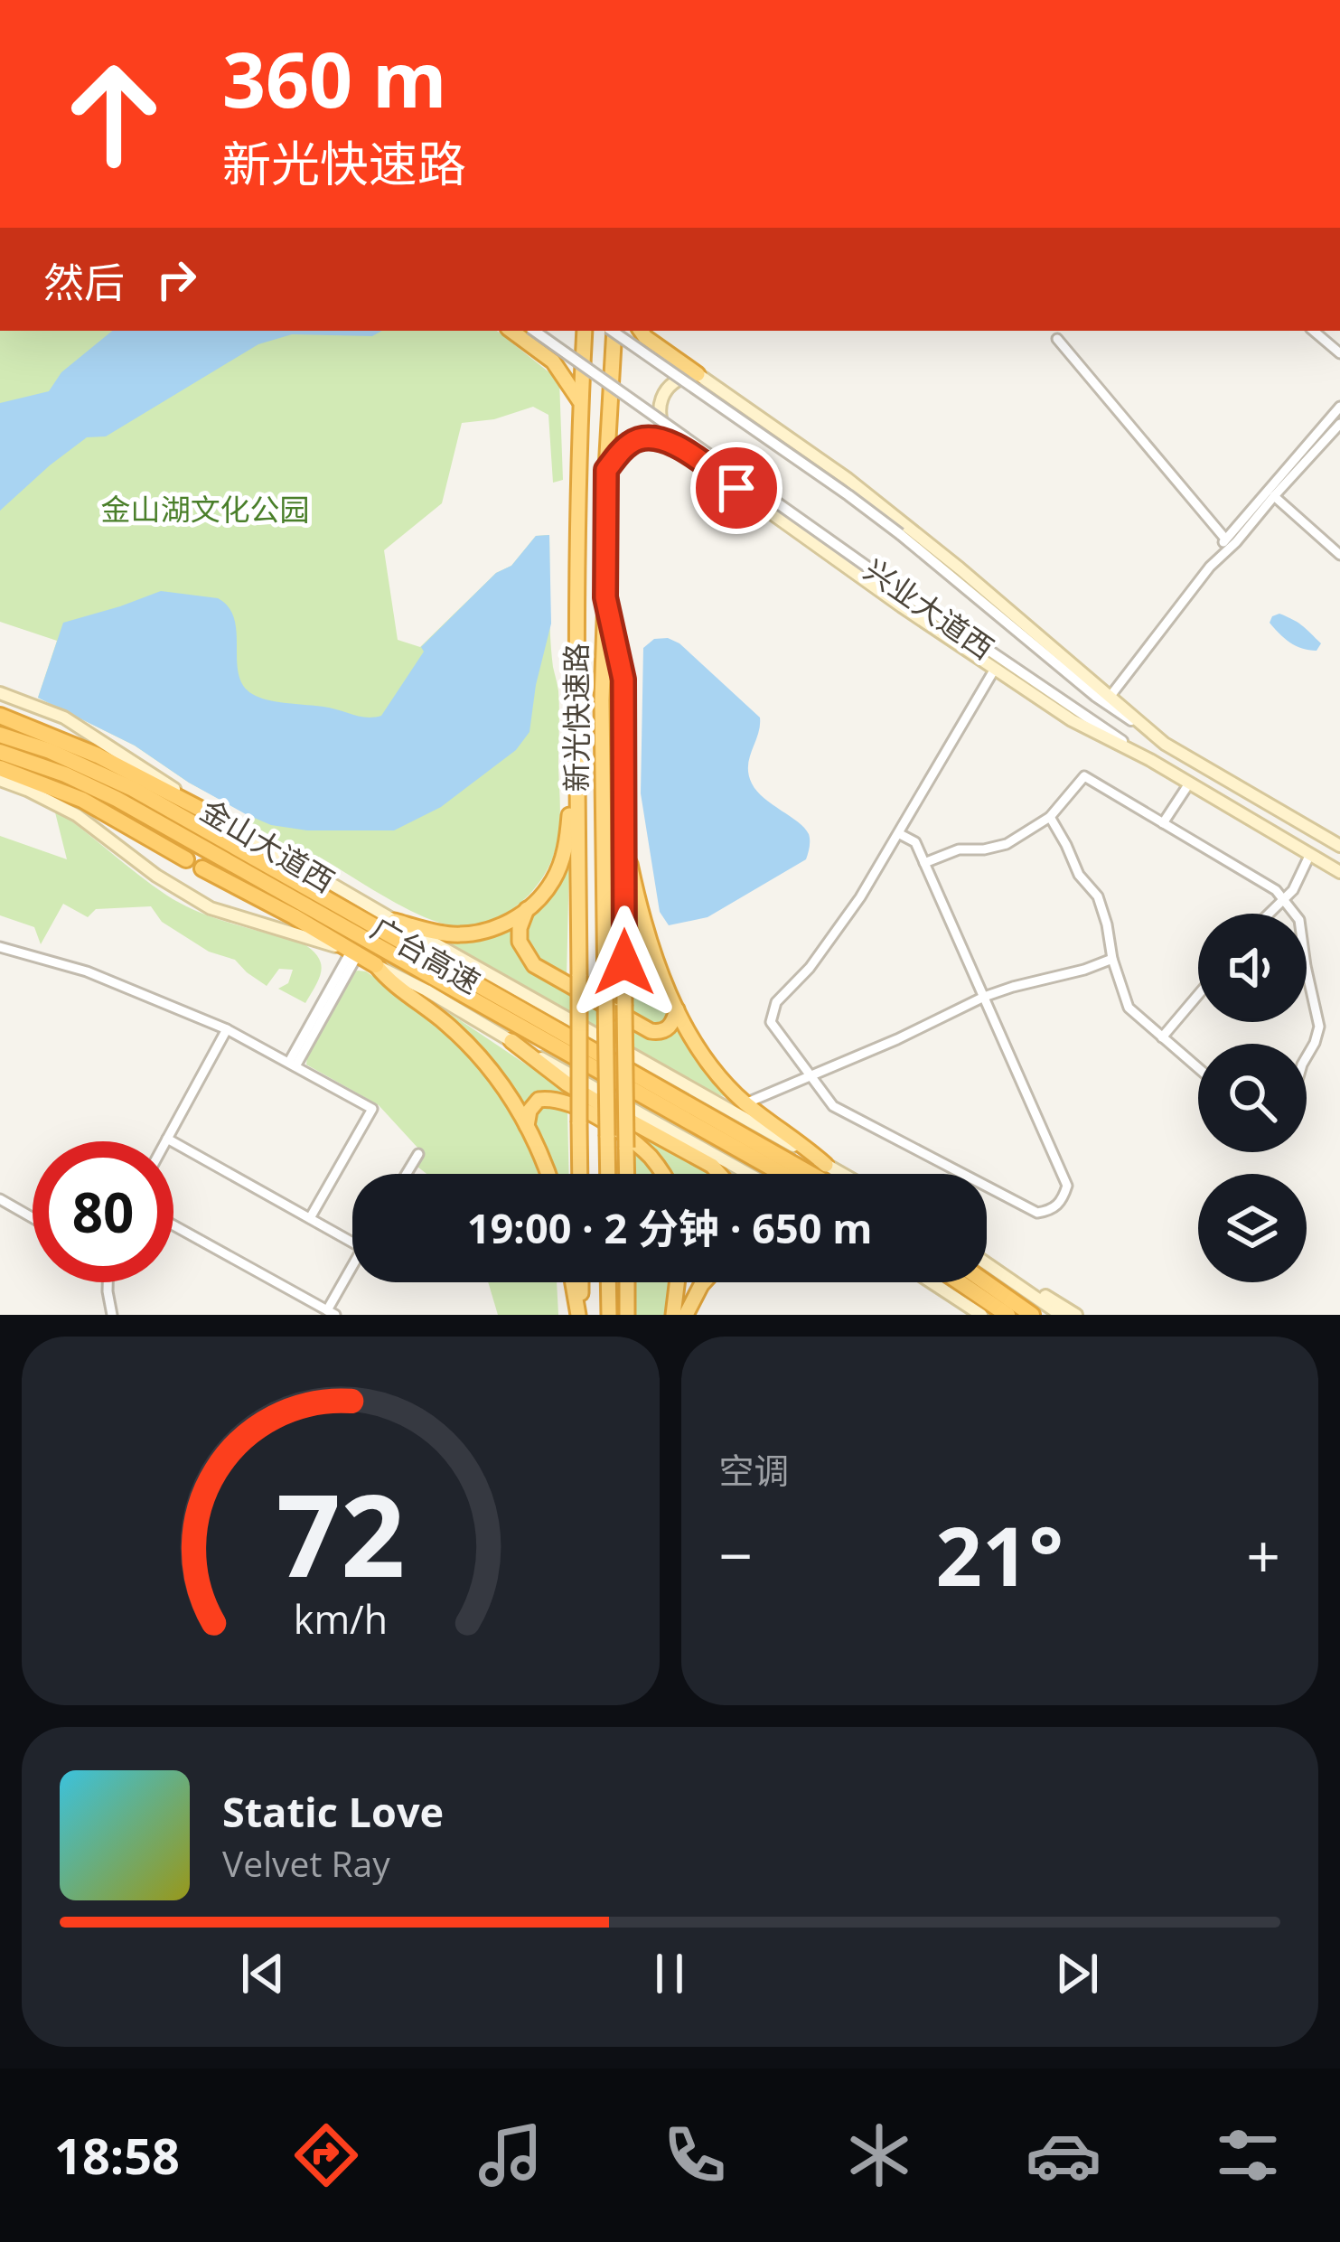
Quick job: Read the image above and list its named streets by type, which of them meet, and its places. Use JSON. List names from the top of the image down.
{
  "streets": {
    "highway": ["新光快速路", "广台高速"],
    "main road": ["兴业大道西", "金山大道西"]
  },
  "parks": ["金山湖文化公园"],
  "page": {
    "turn": ["360 m", "新光快速路"],
    "then": "然后",
    "limit": "80",
    "trip": "19:00 · 2 分钟 · 650 m",
    "tile": "空调",
    "heat": ["−", "21°", "+"],
    "song": ["Static Love", "Velvet Ray"],
    "tabs": "18:58",
    "gauge": ["72", "km/h"]
  }
}
